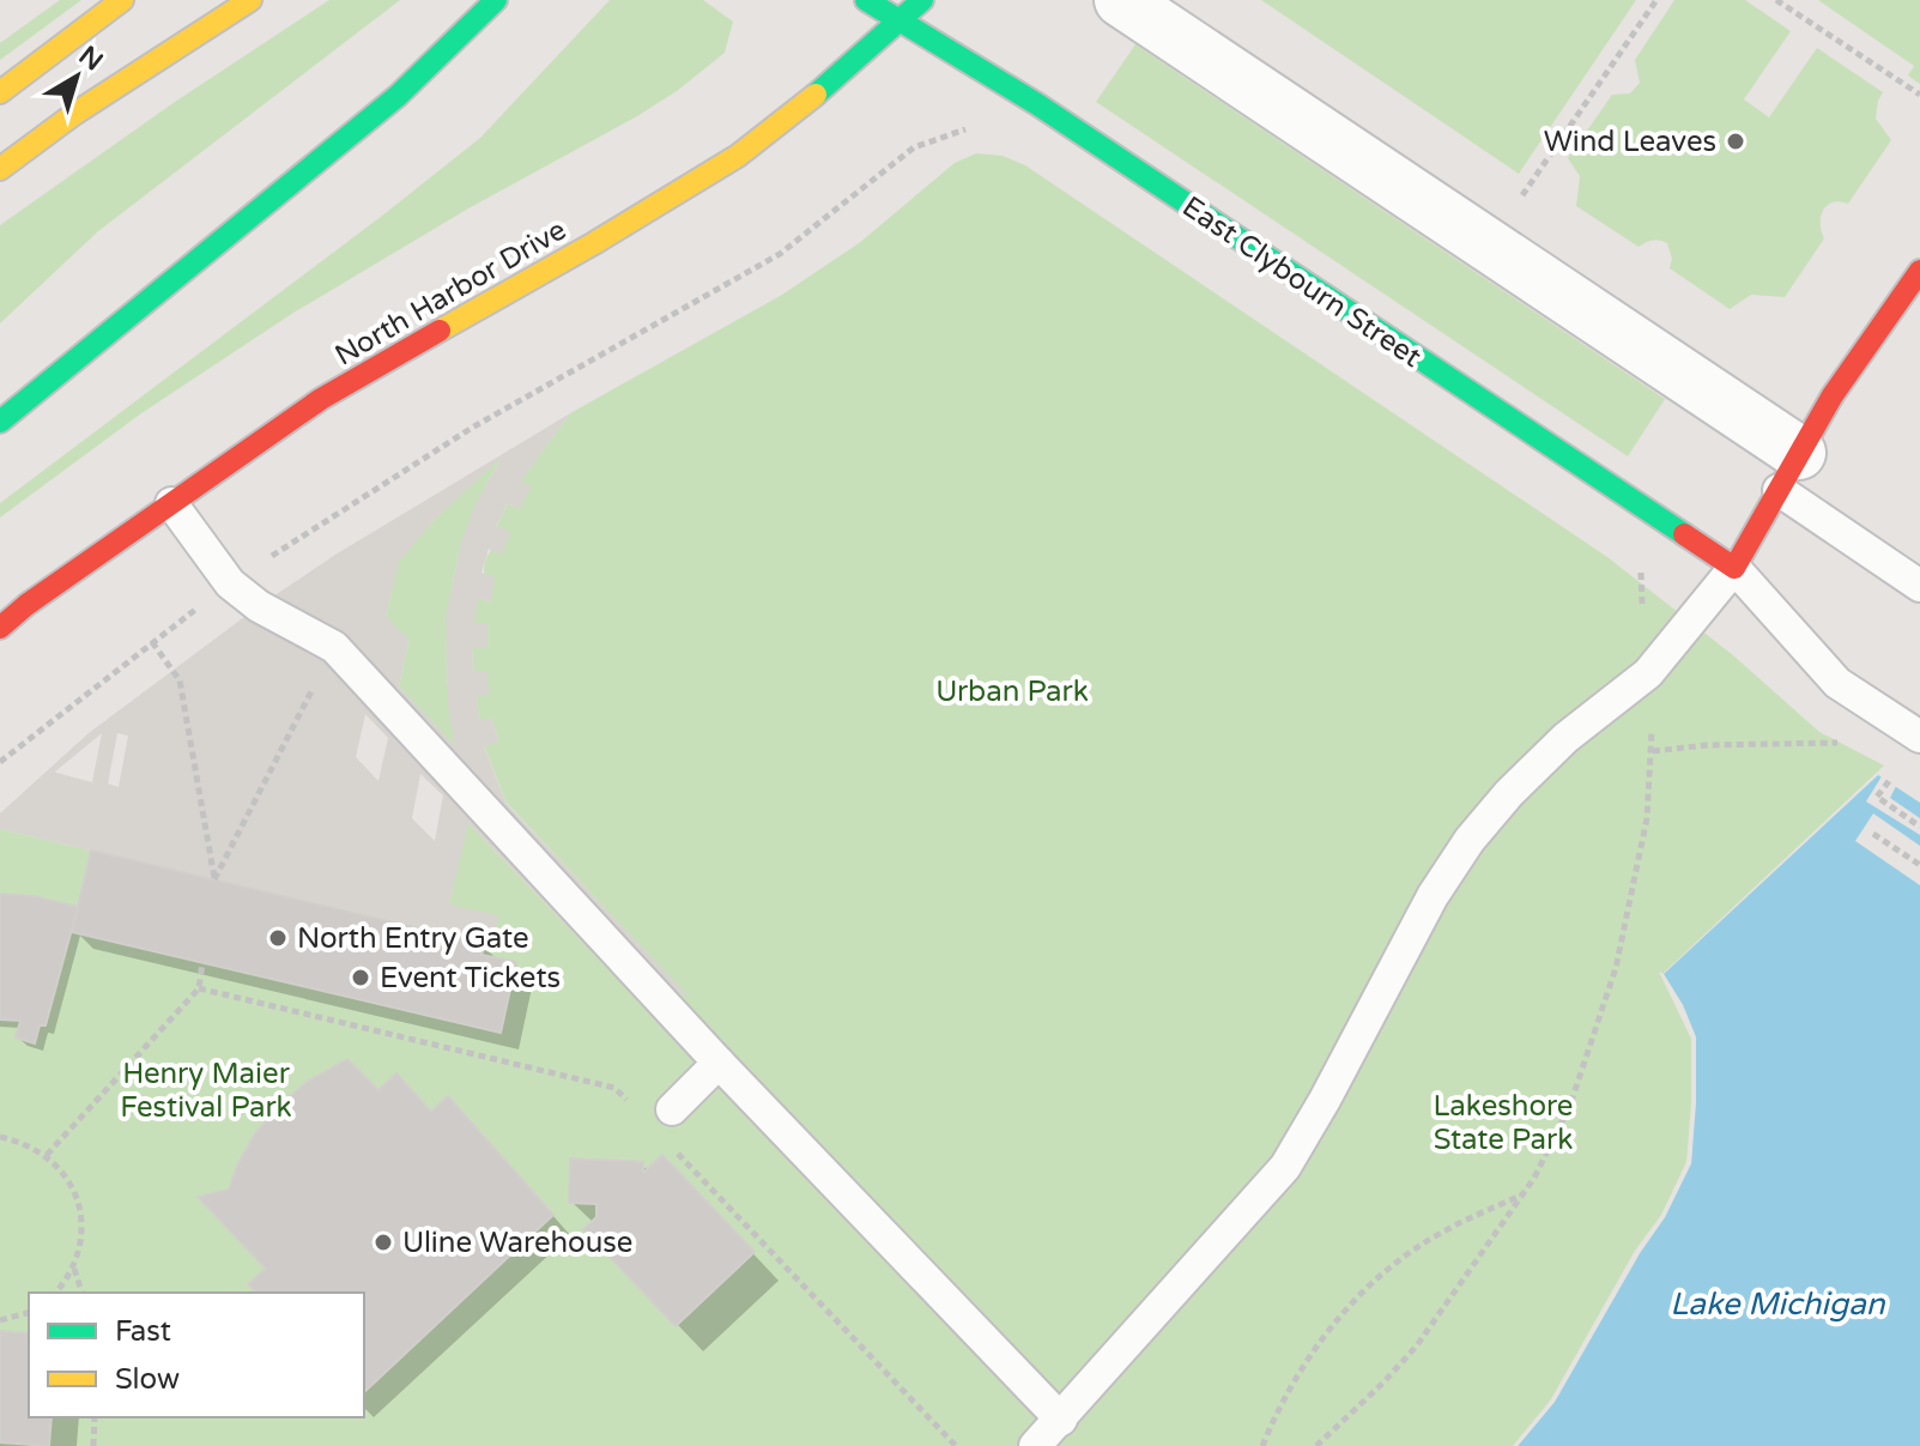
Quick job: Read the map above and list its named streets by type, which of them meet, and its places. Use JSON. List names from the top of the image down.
{
  "streets": {
    "main road": ["East Clybourn Street", "North Harbor Drive"]
  },
  "crossings": [
    ["East Clybourn Street", "North Harbor Drive"]
  ],
  "water": ["Lake Michigan"],
  "parks": ["Urban Park", "Henry Maier Festival Park", "Lakeshore State Park"],
  "places": [
    "Wind Leaves",
    "North Entry Gate",
    "Event Tickets",
    "Uline Warehouse"
  ],
  "legend": ["Fast", "Slow"],
  "north": "top right"
}
